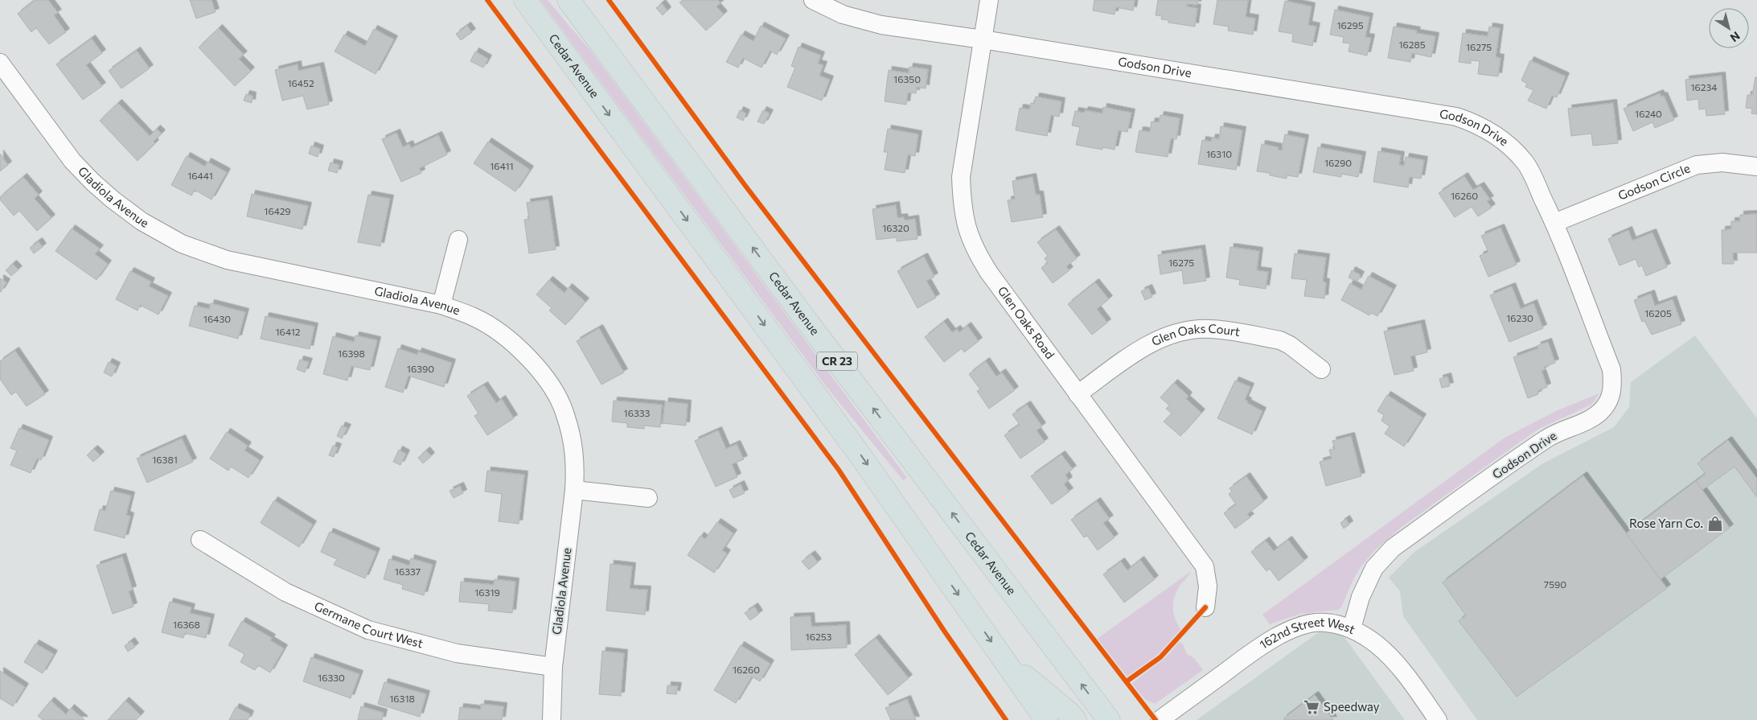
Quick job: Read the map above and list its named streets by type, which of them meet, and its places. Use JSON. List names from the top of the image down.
{
  "streets": {
    "main road": ["Cedar Avenue", "CR 23"],
    "street": [
      "Godson Drive",
      "Godson Circle",
      "Gladiola Avenue",
      "Glen Oaks Road",
      "Glen Oaks Court",
      "Germane Court West",
      "162nd Street West"
    ]
  },
  "crossings": [
    ["Godson Drive", "Godson Circle"],
    ["Godson Drive", "Glen Oaks Road"],
    ["Godson Drive", "162nd Street West"],
    ["Gladiola Avenue", "Germane Court West"],
    ["Glen Oaks Road", "Glen Oaks Court"]
  ],
  "places": {
    "shop": ["Rose Yarn Co."],
    "supermarket": ["Speedway"]
  },
  "house_numbers": [
    "16295",
    "16285",
    "16275",
    "16350",
    "16452",
    "16234",
    "16240",
    "16310",
    "16290",
    "16411",
    "16441",
    "16260",
    "16429",
    "16320",
    "16275",
    "16205",
    "16230",
    "16430",
    "16412",
    "16398",
    "16390",
    "16333",
    "16381",
    "16337",
    "7590",
    "16319",
    "16368",
    "16253",
    "16260",
    "16330",
    "16318"
  ],
  "north": "bottom right"
}
